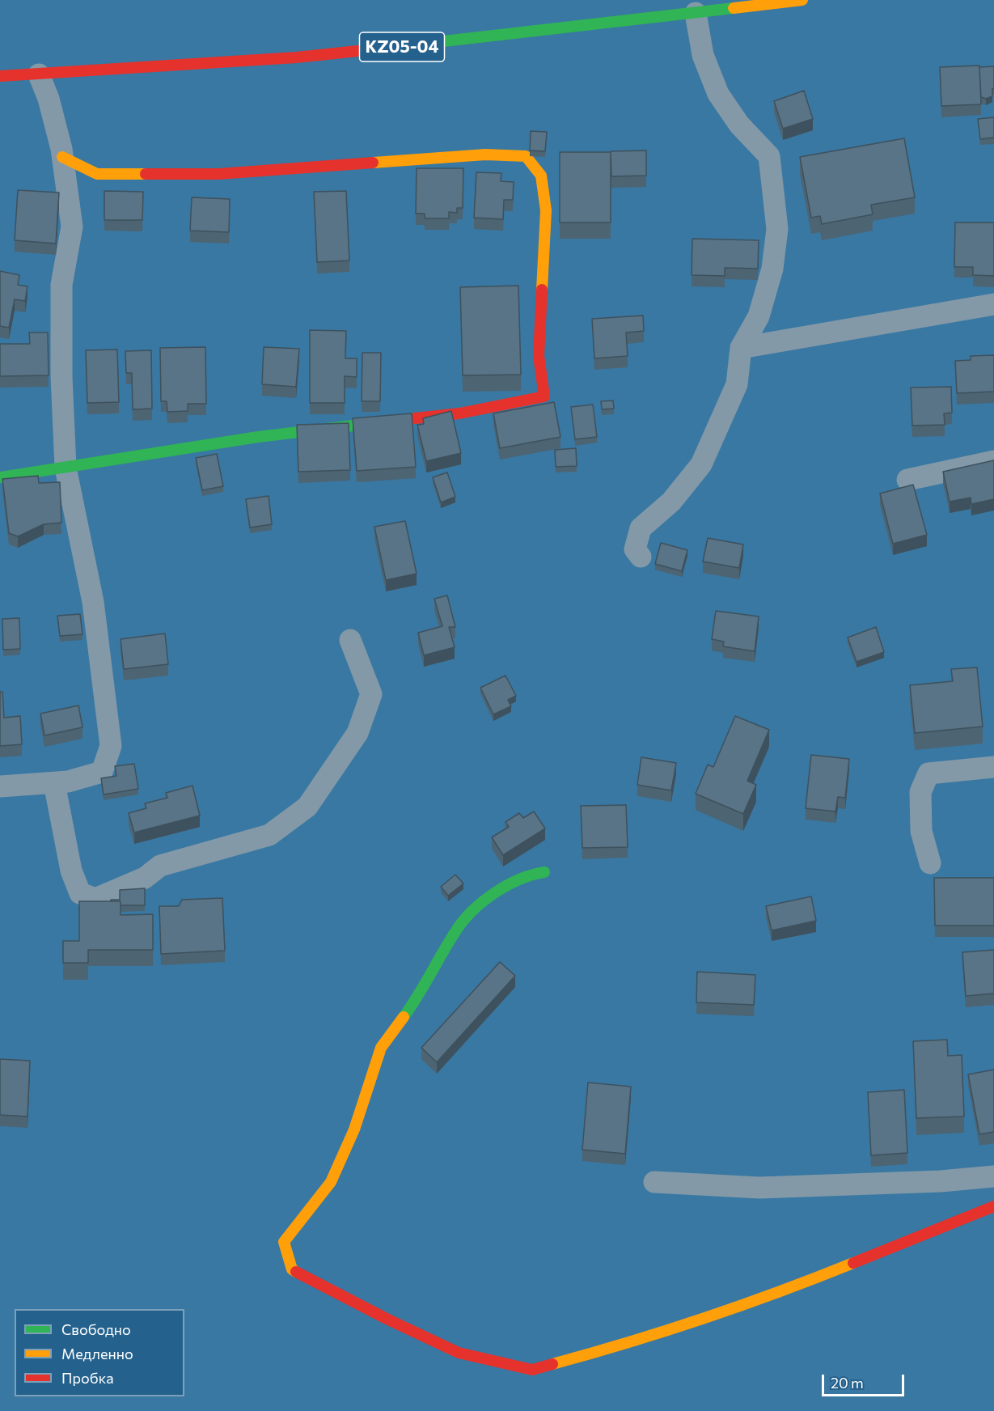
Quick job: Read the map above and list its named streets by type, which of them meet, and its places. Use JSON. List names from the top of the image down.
{
  "streets": {
    "street": ["KZ05-04"]
  },
  "legend": ["Свободно", "Медленно", "Пробка"],
  "scale_bar": "20 m"
}
